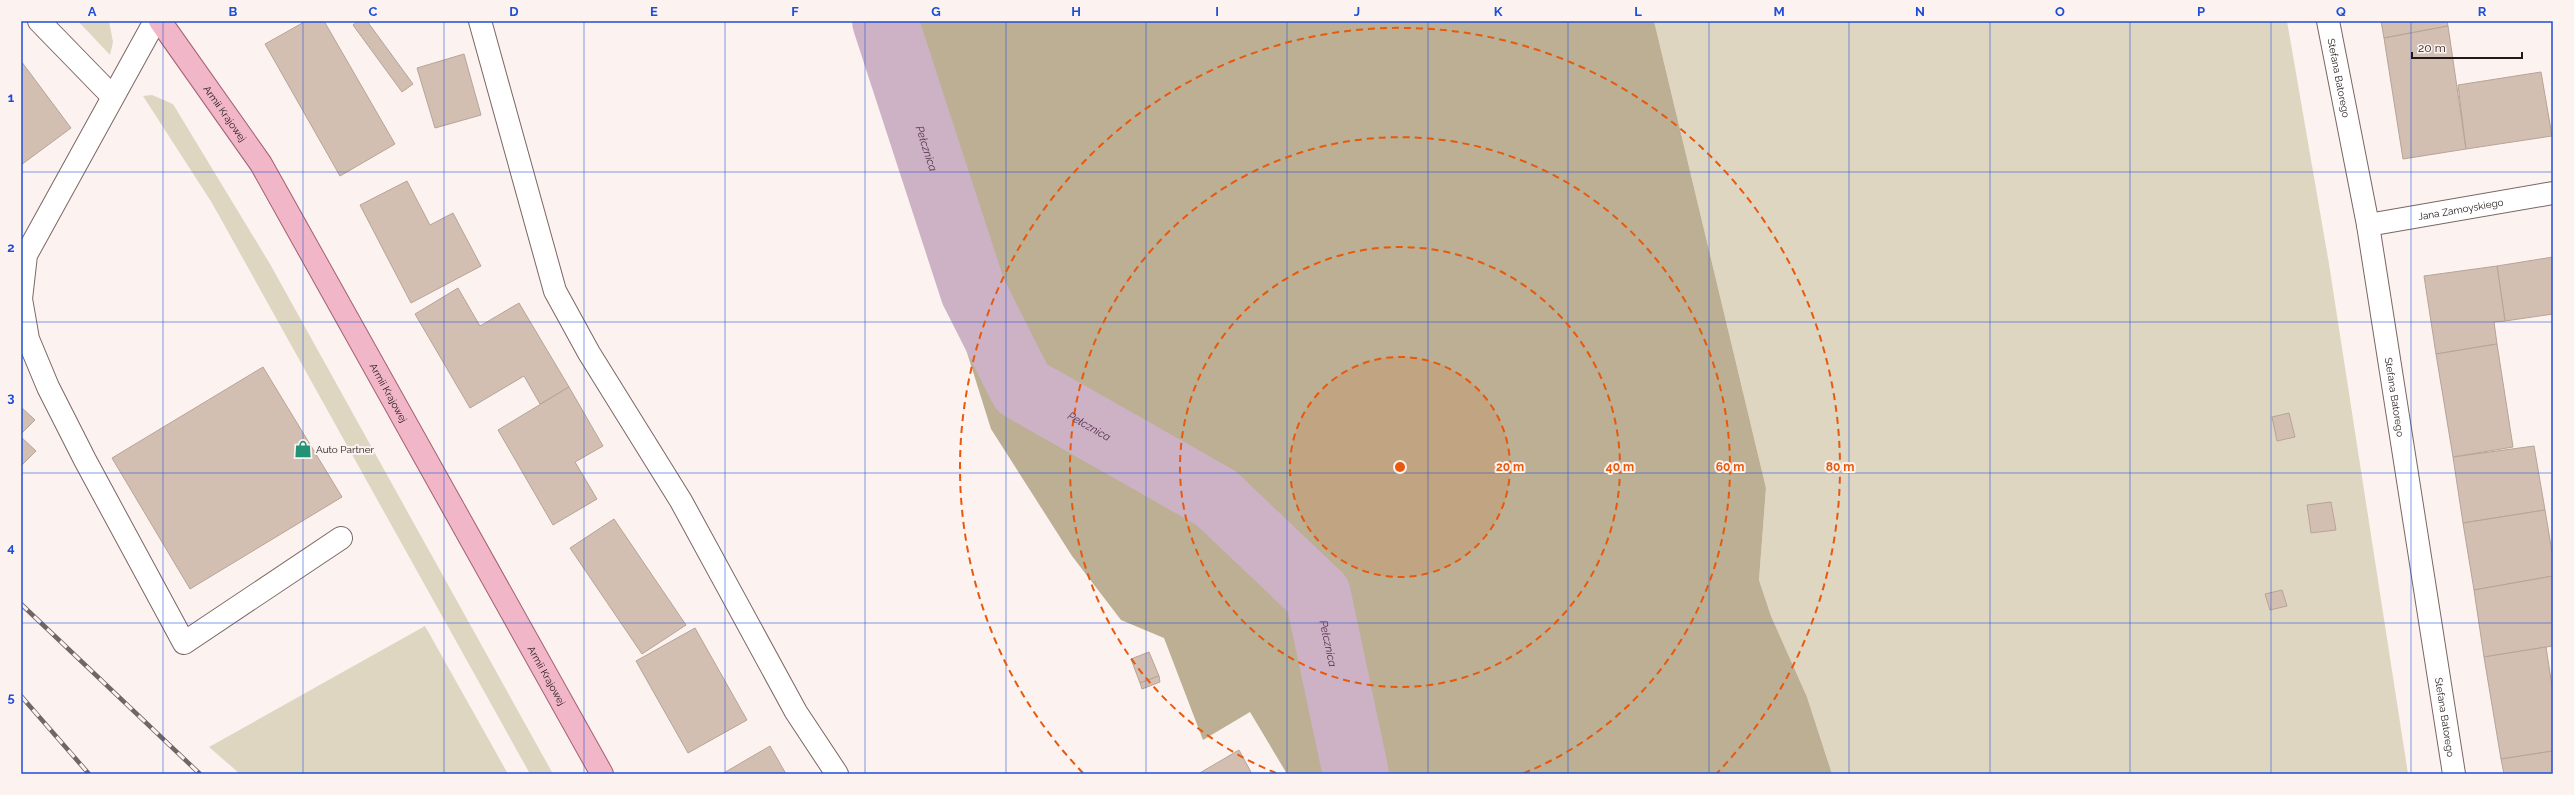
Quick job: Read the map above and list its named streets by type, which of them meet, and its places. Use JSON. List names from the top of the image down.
{
  "streets": {
    "main road": ["Armii Krajowej"],
    "street": ["Stefana Batorego", "Jana Zamoyskiego"]
  },
  "crossings": [
    ["Stefana Batorego", "Jana Zamoyskiego"]
  ],
  "water": ["Pełcznica"],
  "places": {
    "shop": ["Auto Partner"]
  },
  "scale_bar": "20 m",
  "grid": {
    "columns": [
      "A",
      "B",
      "C",
      "D",
      "E",
      "F",
      "G",
      "H",
      "I",
      "J",
      "K",
      "L",
      "M",
      "N",
      "O",
      "P",
      "Q",
      "R"
    ],
    "rows": [
      "1",
      "2",
      "3",
      "4",
      "5"
    ]
  },
  "rings": [
    "20 m",
    "40 m",
    "60 m",
    "80 m"
  ]
}
